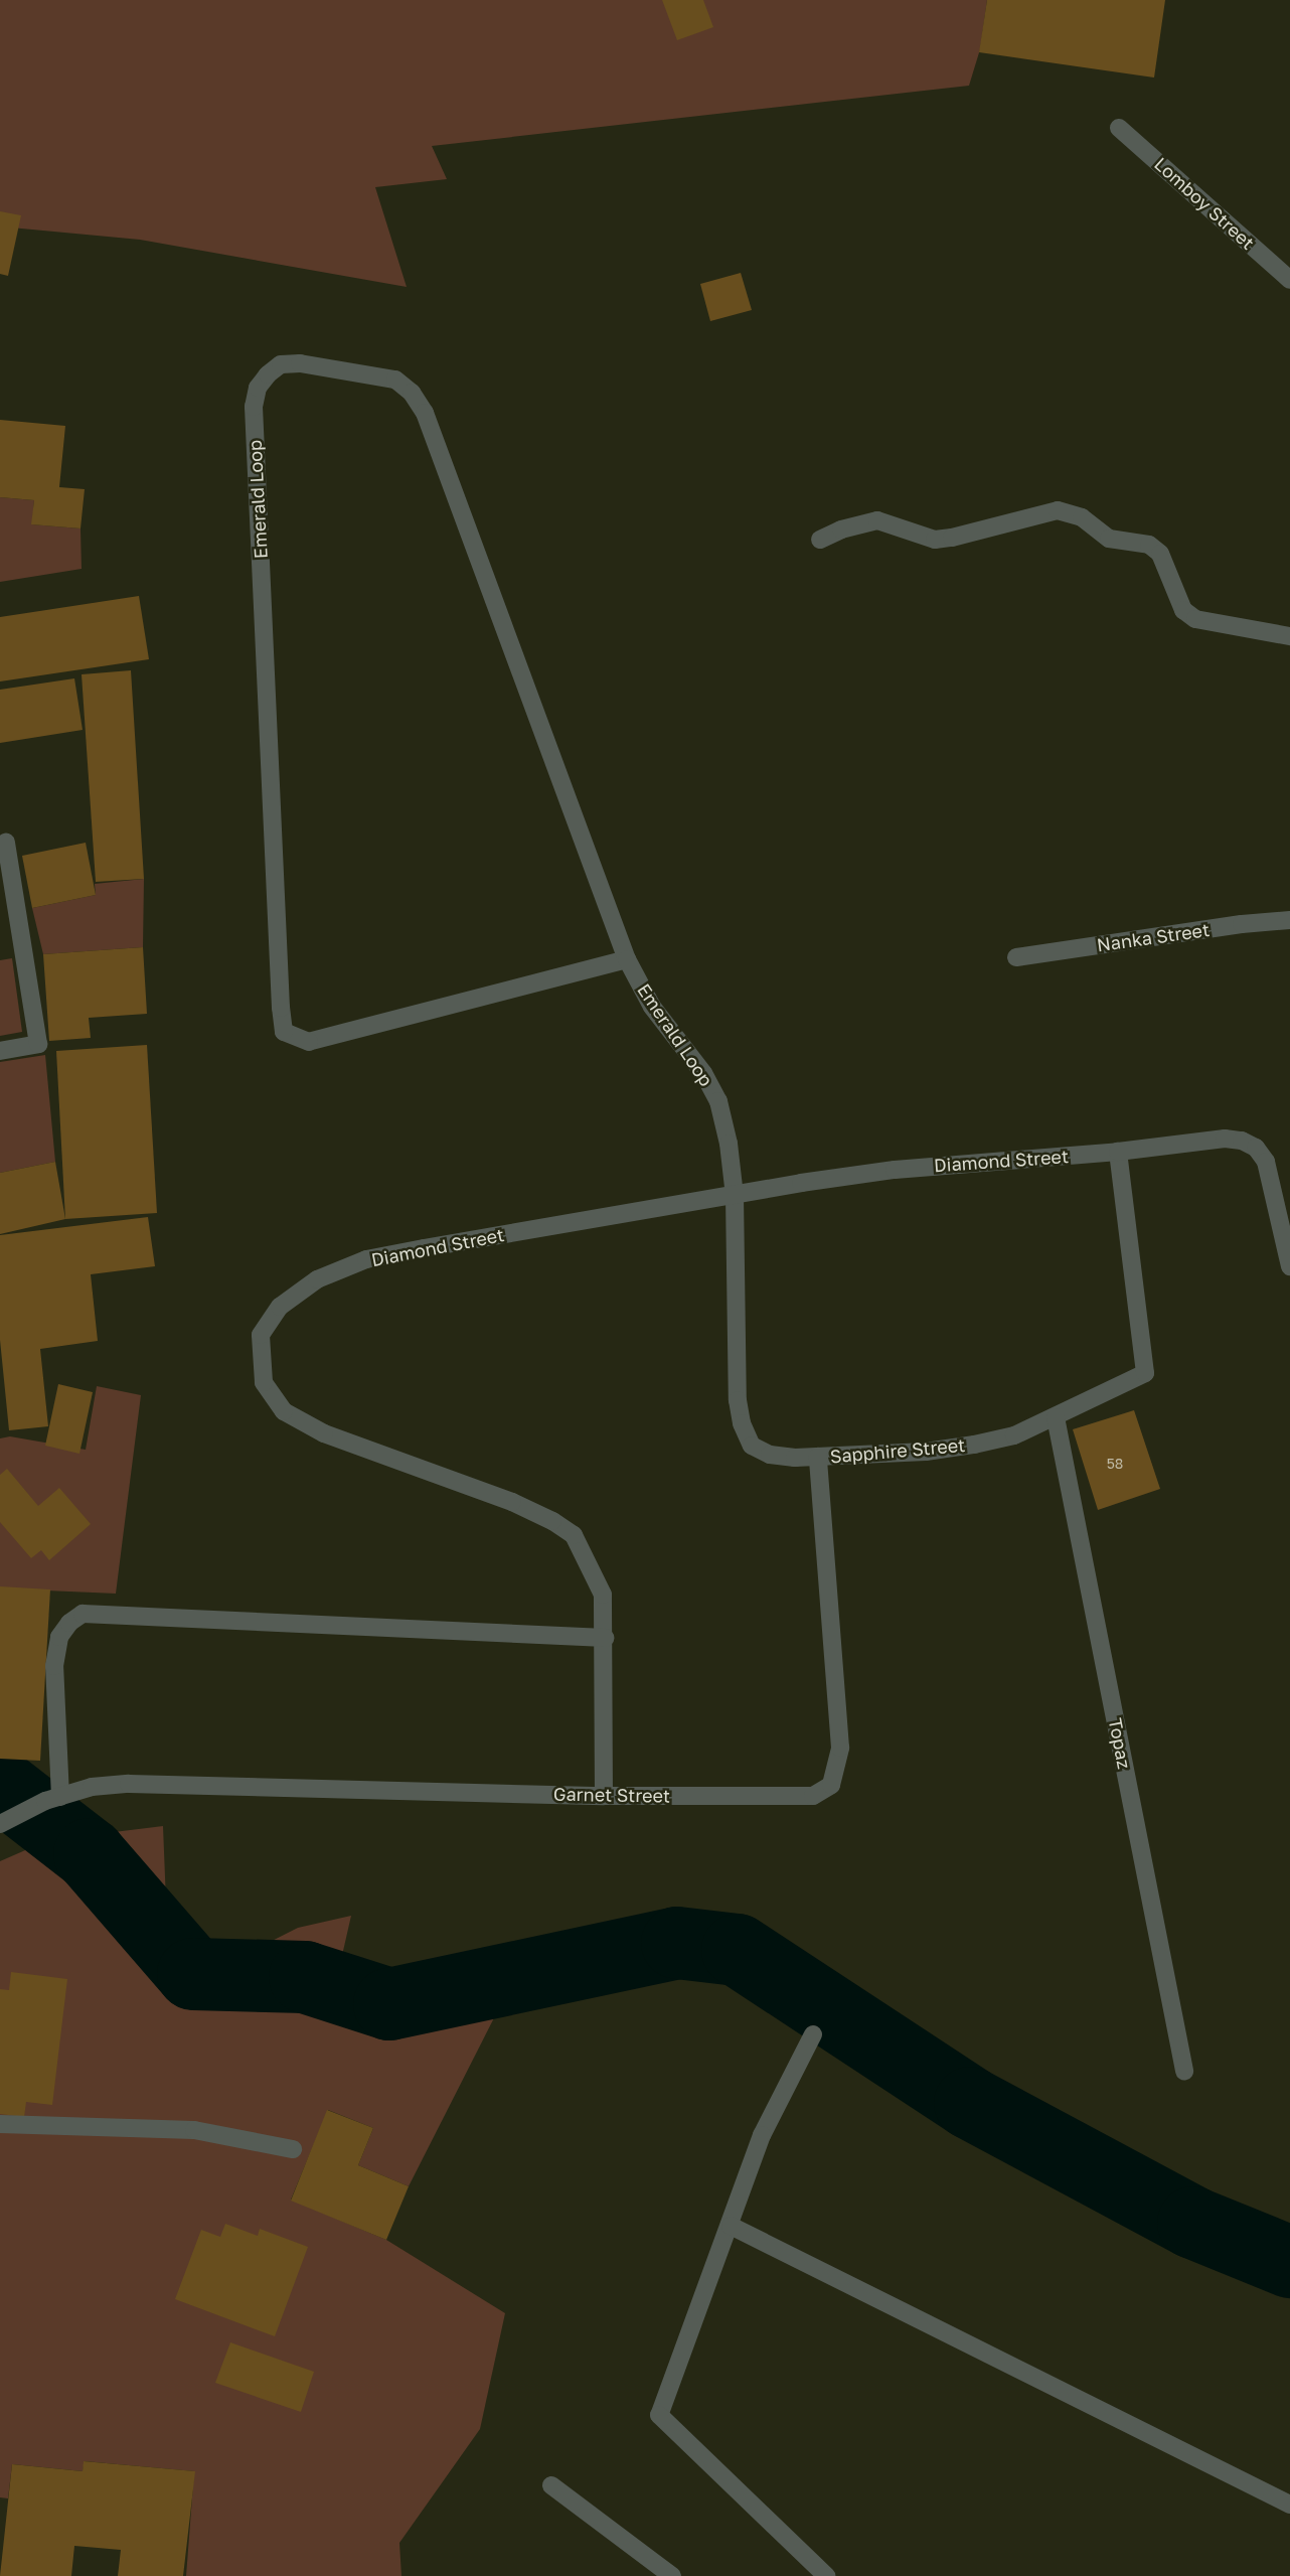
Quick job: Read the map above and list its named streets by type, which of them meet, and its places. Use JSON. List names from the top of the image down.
{
  "streets": {
    "street": [
      "Lomboy Street",
      "Emerald Loop",
      "Nanka Street",
      "Diamond Street",
      "Sapphire Street",
      "Topaz",
      "Garnet Street"
    ]
  },
  "crossings": [
    ["Emerald Loop", "Diamond Street"],
    ["Emerald Loop", "Sapphire Street"],
    ["Diamond Street", "Sapphire Street"],
    ["Diamond Street", "Garnet Street"],
    ["Sapphire Street", "Topaz"],
    ["Sapphire Street", "Garnet Street"]
  ],
  "house_numbers": ["58"]
}
